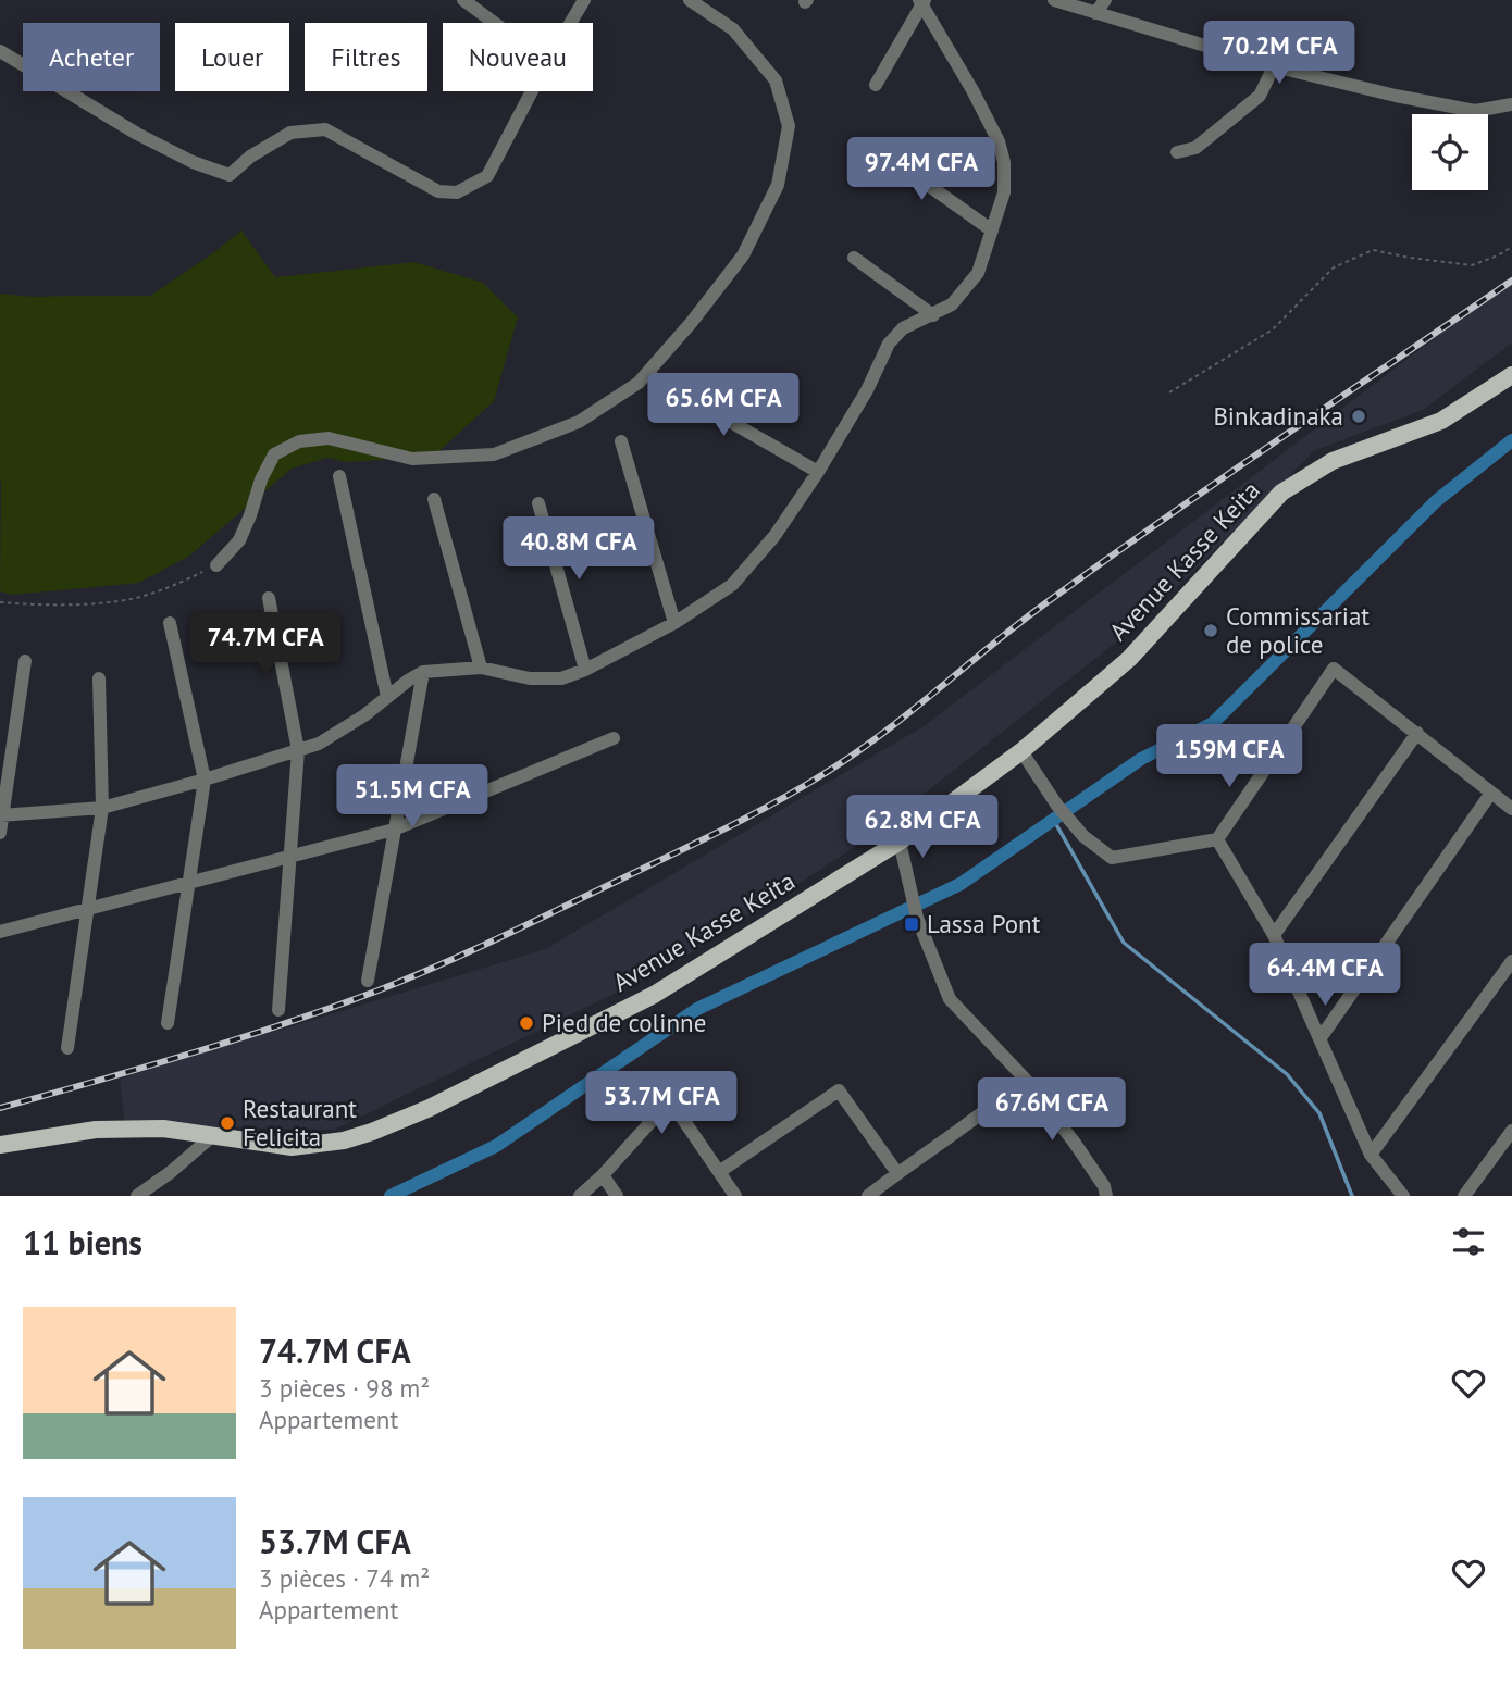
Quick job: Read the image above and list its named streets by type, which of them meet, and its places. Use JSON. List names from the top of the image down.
{
  "streets": {
    "main road": ["Avenue Kasse Keita"]
  },
  "places": {
    "other": [
      "Binkadinaka",
      "Commissariat de police",
      "Pied de colinne",
      "Restaurant Felicita"
    ],
    "transit": ["Lassa Pont"]
  },
  "page": {
    "price": [
      "70.2M CFA",
      "97.4M CFA",
      "65.6M CFA",
      "40.8M CFA",
      "74.7M CFA",
      "159M CFA",
      "51.5M CFA",
      "62.8M CFA",
      "64.4M CFA",
      "53.7M CFA",
      "67.6M CFA"
    ],
    "chip": [
      "Acheter",
      "Louer",
      "Filtres",
      "Nouveau"
    ],
    "heading": "11 biens",
    "list": [
      {
        "name": "74.7M CFA",
        "note": "3 pièces · 98 m² · Appartement"
      },
      {
        "name": "53.7M CFA",
        "note": "3 pièces · 74 m² · Appartement"
      }
    ]
  }
}
